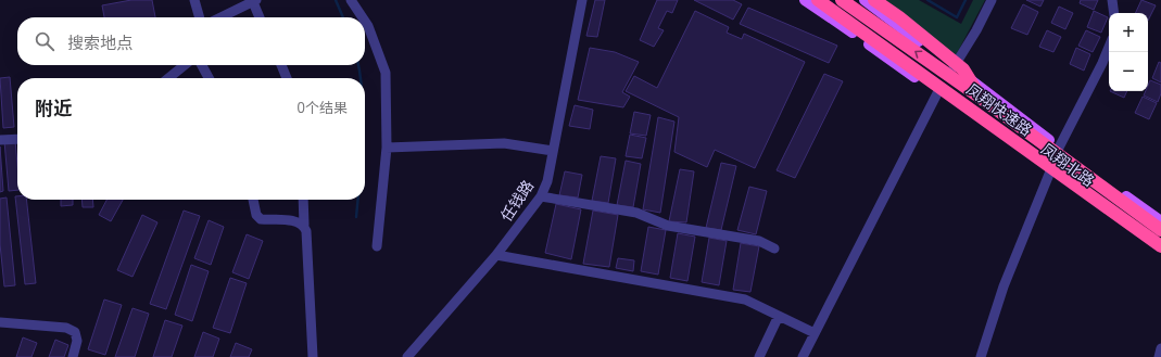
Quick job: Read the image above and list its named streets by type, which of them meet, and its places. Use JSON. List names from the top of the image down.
{
  "streets": {
    "highway": ["凤翔快速路"],
    "main road": ["凤翔北路"],
    "street": ["任钱路"]
  },
  "page": {
    "map_buttons": ["+", "−"],
    "search": "搜索地点",
    "heading": ["附近", "0个结果"]
  }
}
